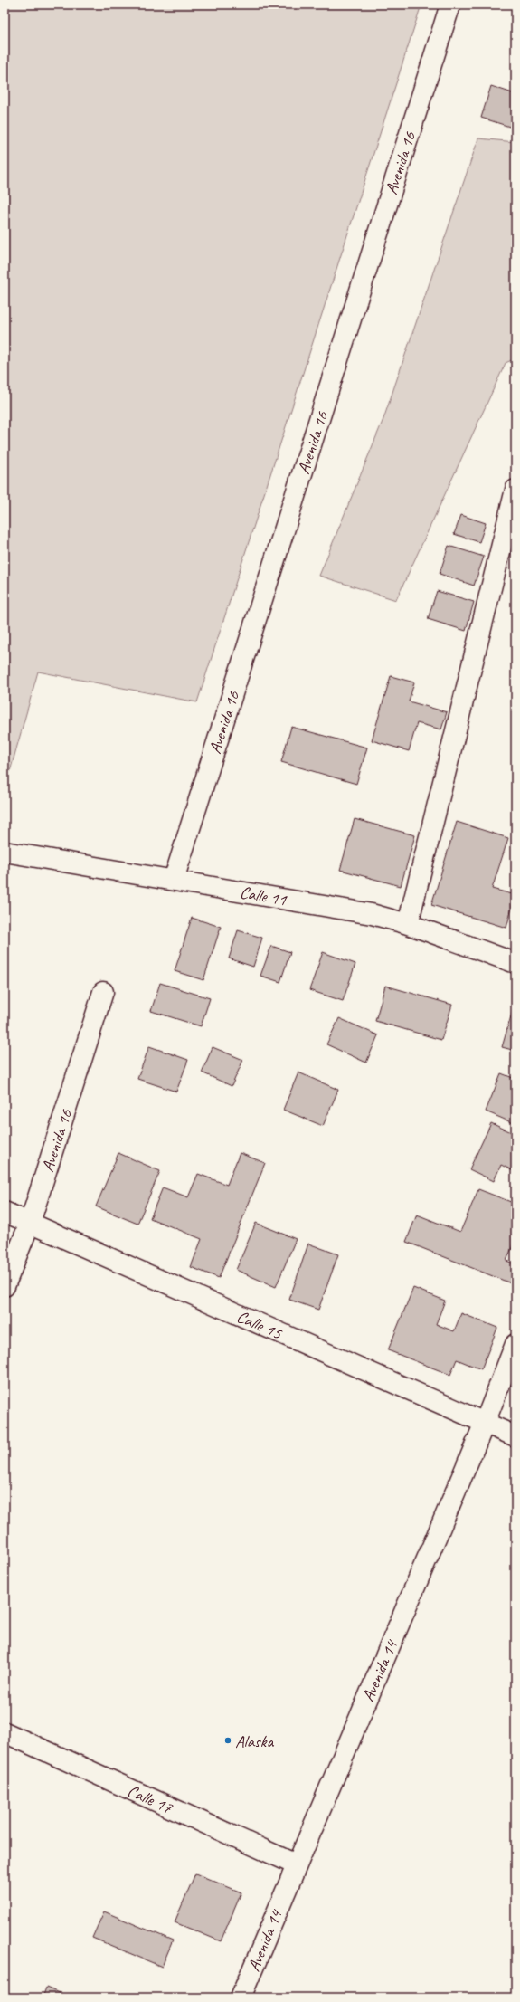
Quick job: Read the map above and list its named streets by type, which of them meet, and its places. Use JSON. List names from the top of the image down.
{
  "streets": {
    "street": [
      "Avenida 16",
      "Calle 11",
      "Calle 15",
      "Avenida 14",
      "Calle 17"
    ]
  },
  "crossings": [
    ["Avenida 16", "Calle 11"],
    ["Avenida 16", "Calle 15"],
    ["Calle 15", "Avenida 14"],
    ["Avenida 14", "Calle 17"]
  ],
  "places": ["Alaska"]
}
